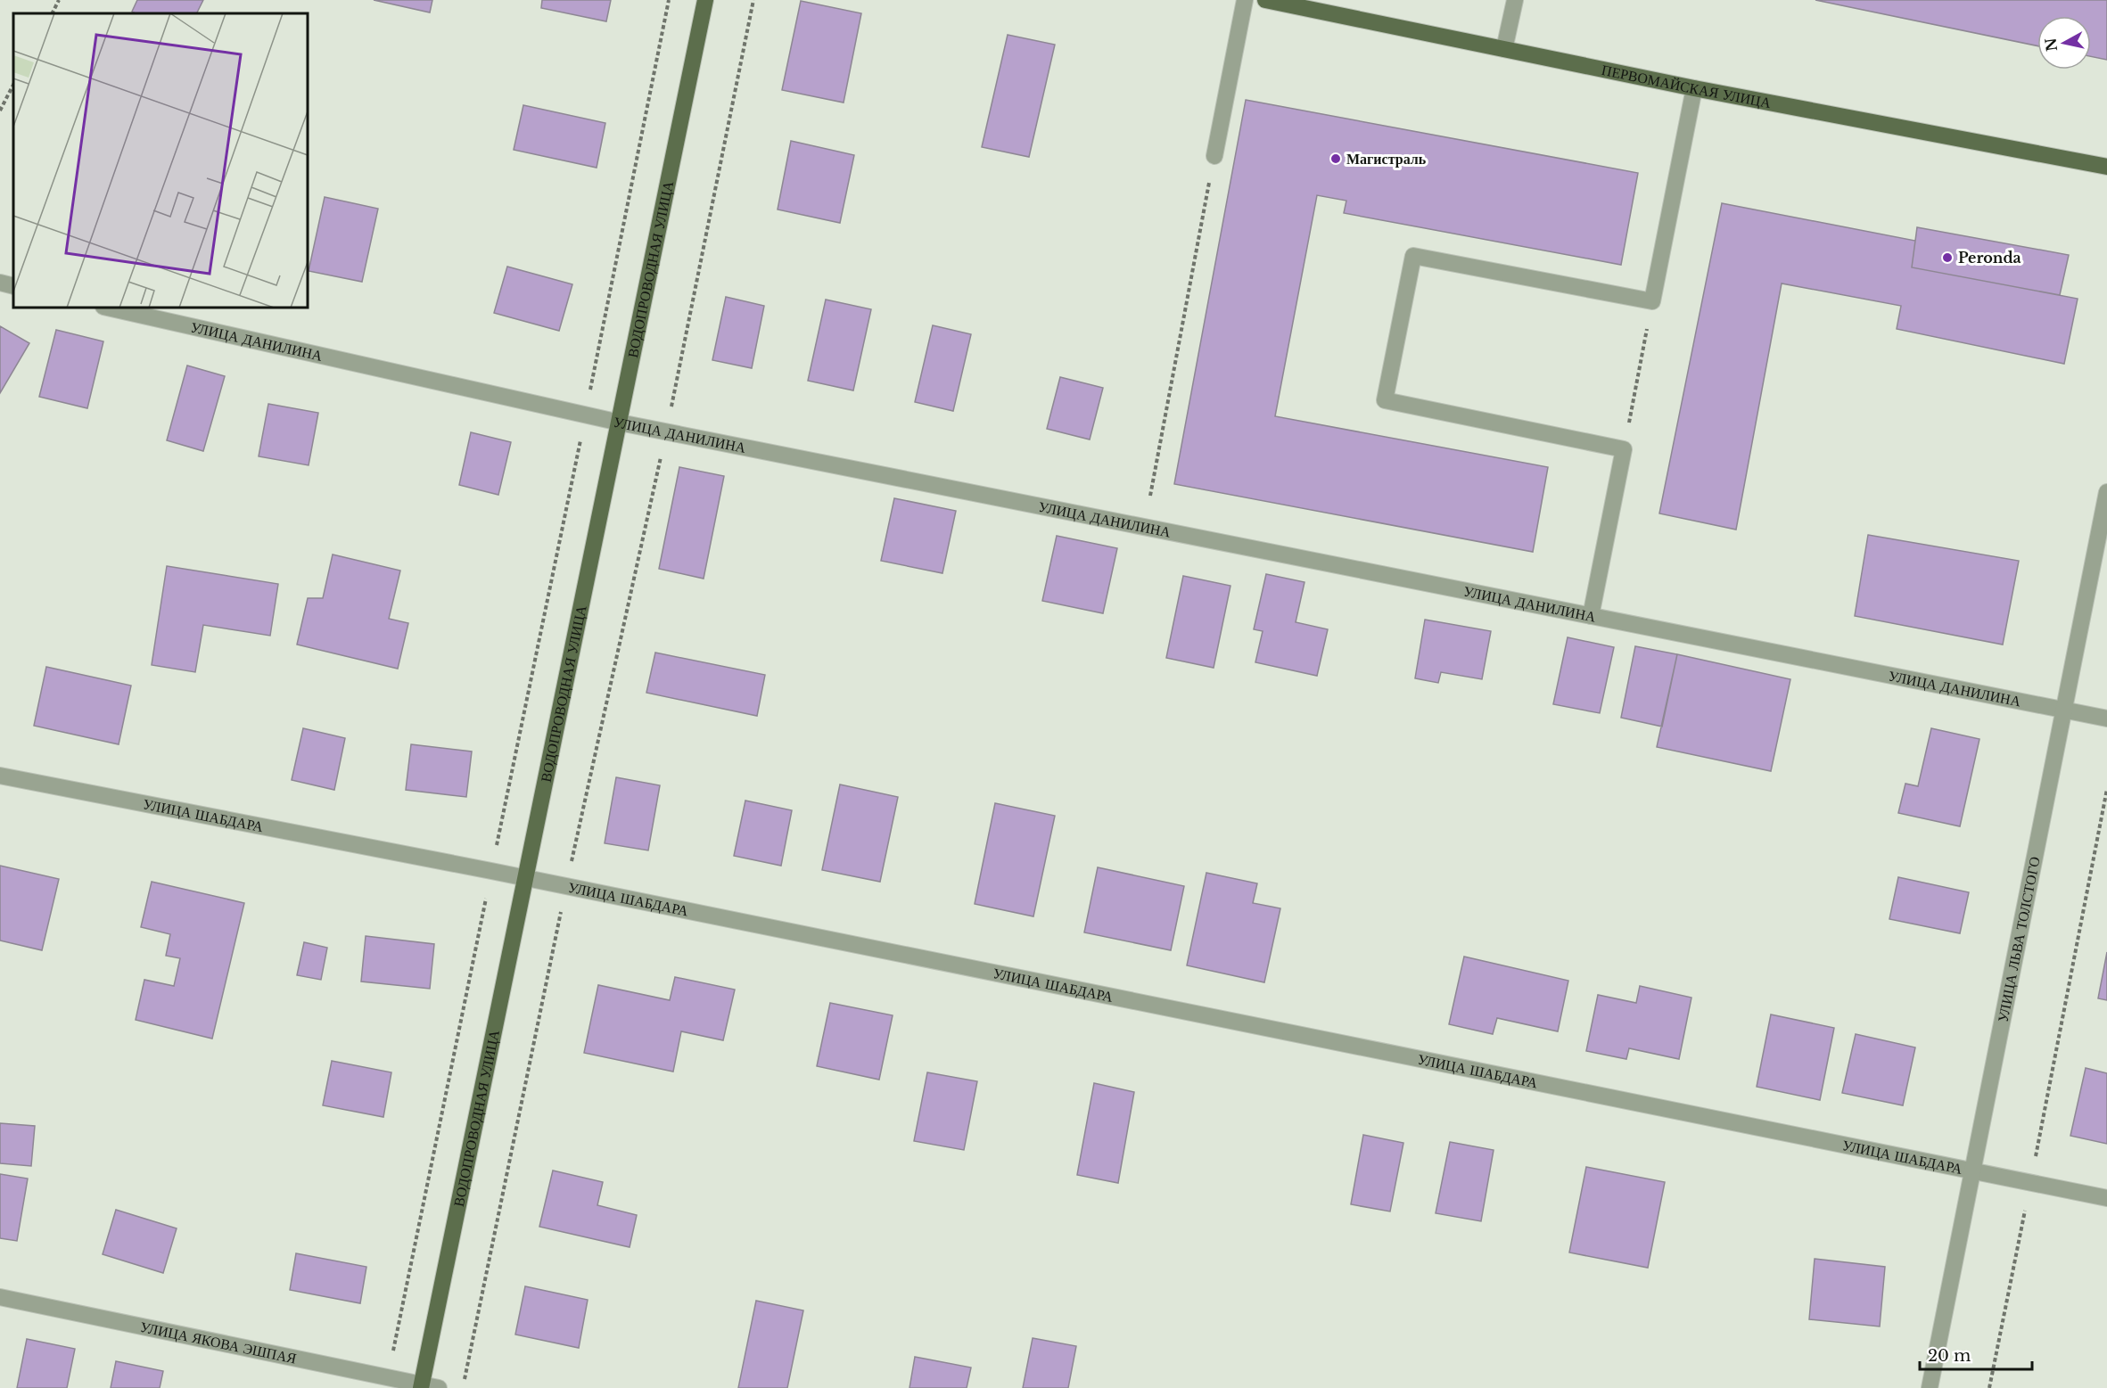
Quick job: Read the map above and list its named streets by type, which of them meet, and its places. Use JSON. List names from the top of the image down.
{
  "streets": {
    "main road": ["ПЕРВОМАЙСКАЯ УЛИЦА", "ВОДОПРОВОДНАЯ УЛИЦА"],
    "street": [
      "УЛИЦА ДАНИЛИНА",
      "УЛИЦА ШАБДАРА",
      "УЛИЦА ЛЬВА ТОЛСТОГО",
      "УЛИЦА ЯКОВА ЭШПАЯ"
    ]
  },
  "crossings": [
    ["ВОДОПРОВОДНАЯ УЛИЦА", "УЛИЦА ДАНИЛИНА"],
    ["ВОДОПРОВОДНАЯ УЛИЦА", "УЛИЦА ШАБДАРА"],
    ["ВОДОПРОВОДНАЯ УЛИЦА", "УЛИЦА ЯКОВА ЭШПАЯ"],
    ["УЛИЦА ДАНИЛИНА", "УЛИЦА ЛЬВА ТОЛСТОГО"],
    ["УЛИЦА ШАБДАРА", "УЛИЦА ЛЬВА ТОЛСТОГО"]
  ],
  "places": ["Магистраль", "Peronda"],
  "scale_bar": "20 m",
  "north": "left"
}
